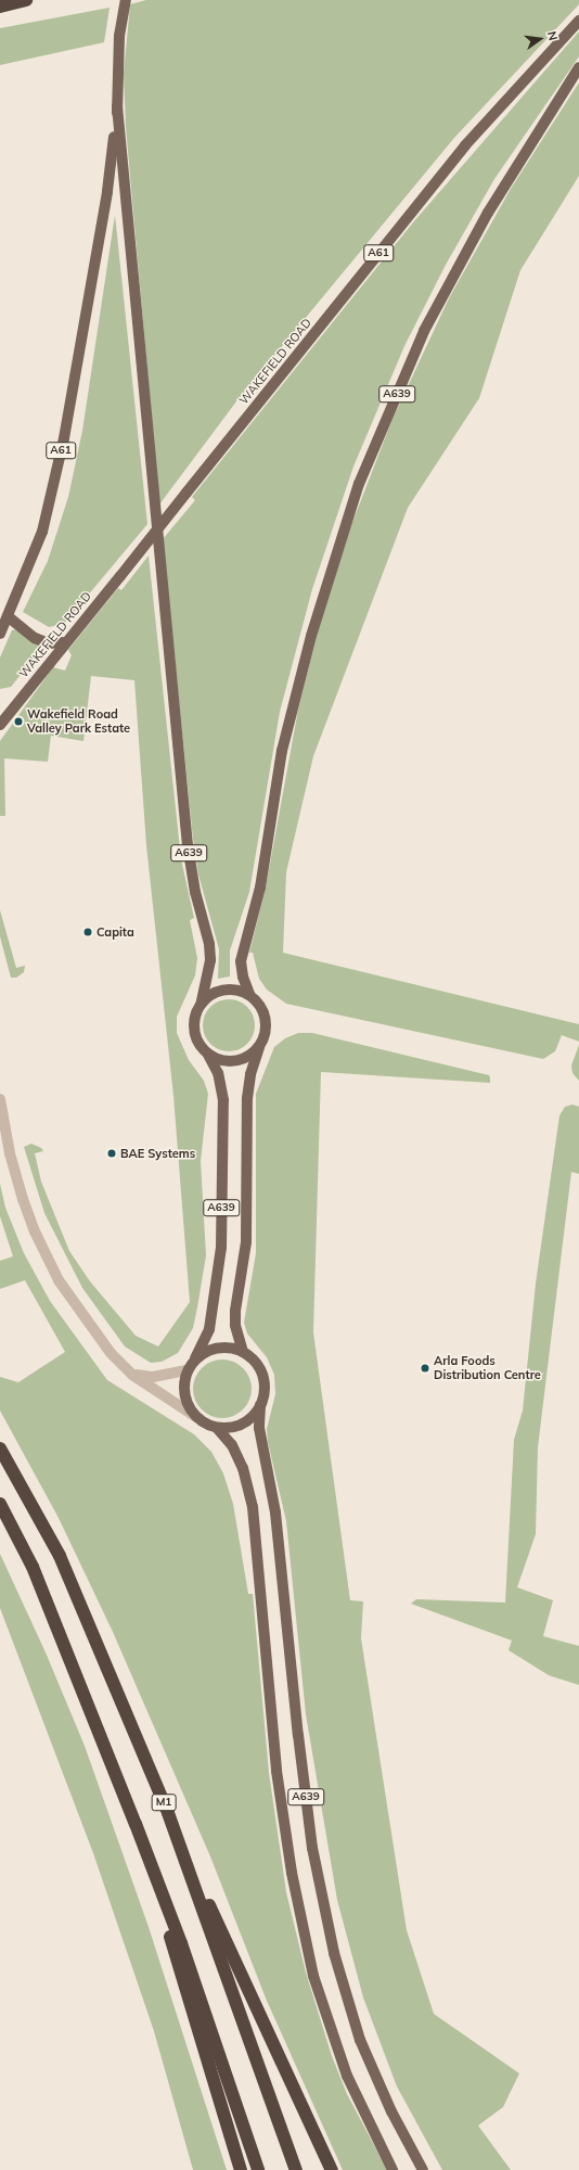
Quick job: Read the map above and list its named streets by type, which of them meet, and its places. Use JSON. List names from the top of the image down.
{
  "streets": {
    "highway": ["M1"],
    "main road": ["A61", "WAKEFIELD ROAD", "A639"]
  },
  "crossings": [
    ["A61", "A639"]
  ],
  "places": [
    "Wakefield Road Valley Park Estate",
    "Capita",
    "BAE Systems",
    "Arla Foods Distribution Centre"
  ],
  "north": "right"
}
